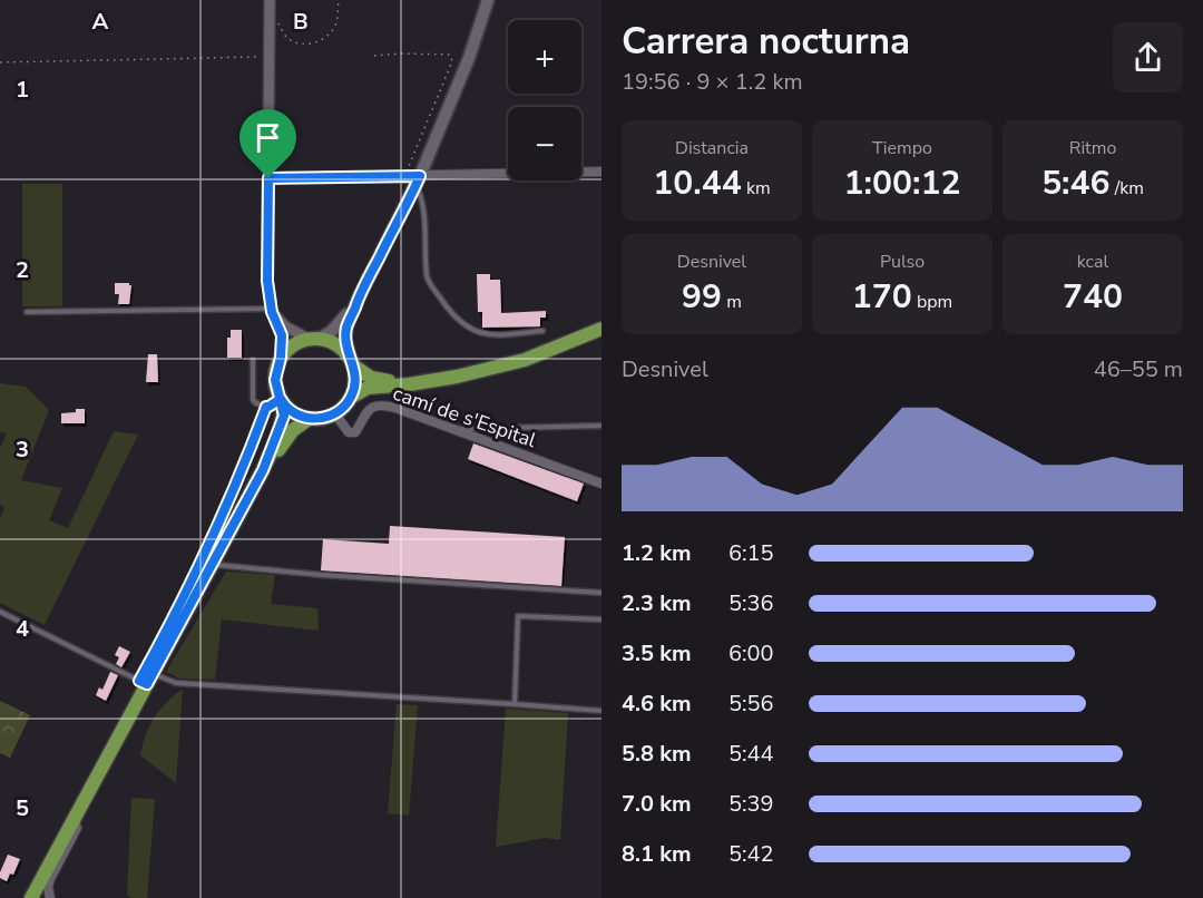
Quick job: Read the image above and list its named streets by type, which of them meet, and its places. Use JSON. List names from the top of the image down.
{
  "streets": {
    "street": ["camí de s'Espital"]
  },
  "page": {
    "heading": ["Carrera nocturna", "19:56 · 9 × 1.2 km"],
    "map_buttons": ["+", "−"],
    "stats": [
      ["Distancia", "10.44 km"],
      ["Tiempo", "1:00:12"],
      ["Ritmo", "5:46 /km"],
      ["Desnivel", "99 m"],
      ["Pulso", "170 bpm"],
      ["kcal", "740"]
    ],
    "chart": ["Desnivel", "46–55 m"],
    "list": [
      {
        "name": "1.2 km",
        "note": "6:15"
      },
      {
        "name": "2.3 km",
        "note": "5:36"
      },
      {
        "name": "3.5 km",
        "note": "6:00"
      },
      {
        "name": "4.6 km",
        "note": "5:56"
      },
      {
        "name": "5.8 km",
        "note": "5:44"
      },
      {
        "name": "7.0 km",
        "note": "5:39"
      },
      {
        "name": "8.1 km",
        "note": "5:42"
      }
    ]
  },
  "grid": {
    "columns": ["A", "B"],
    "rows": [
      "1",
      "2",
      "3",
      "4",
      "5"
    ]
  }
}
